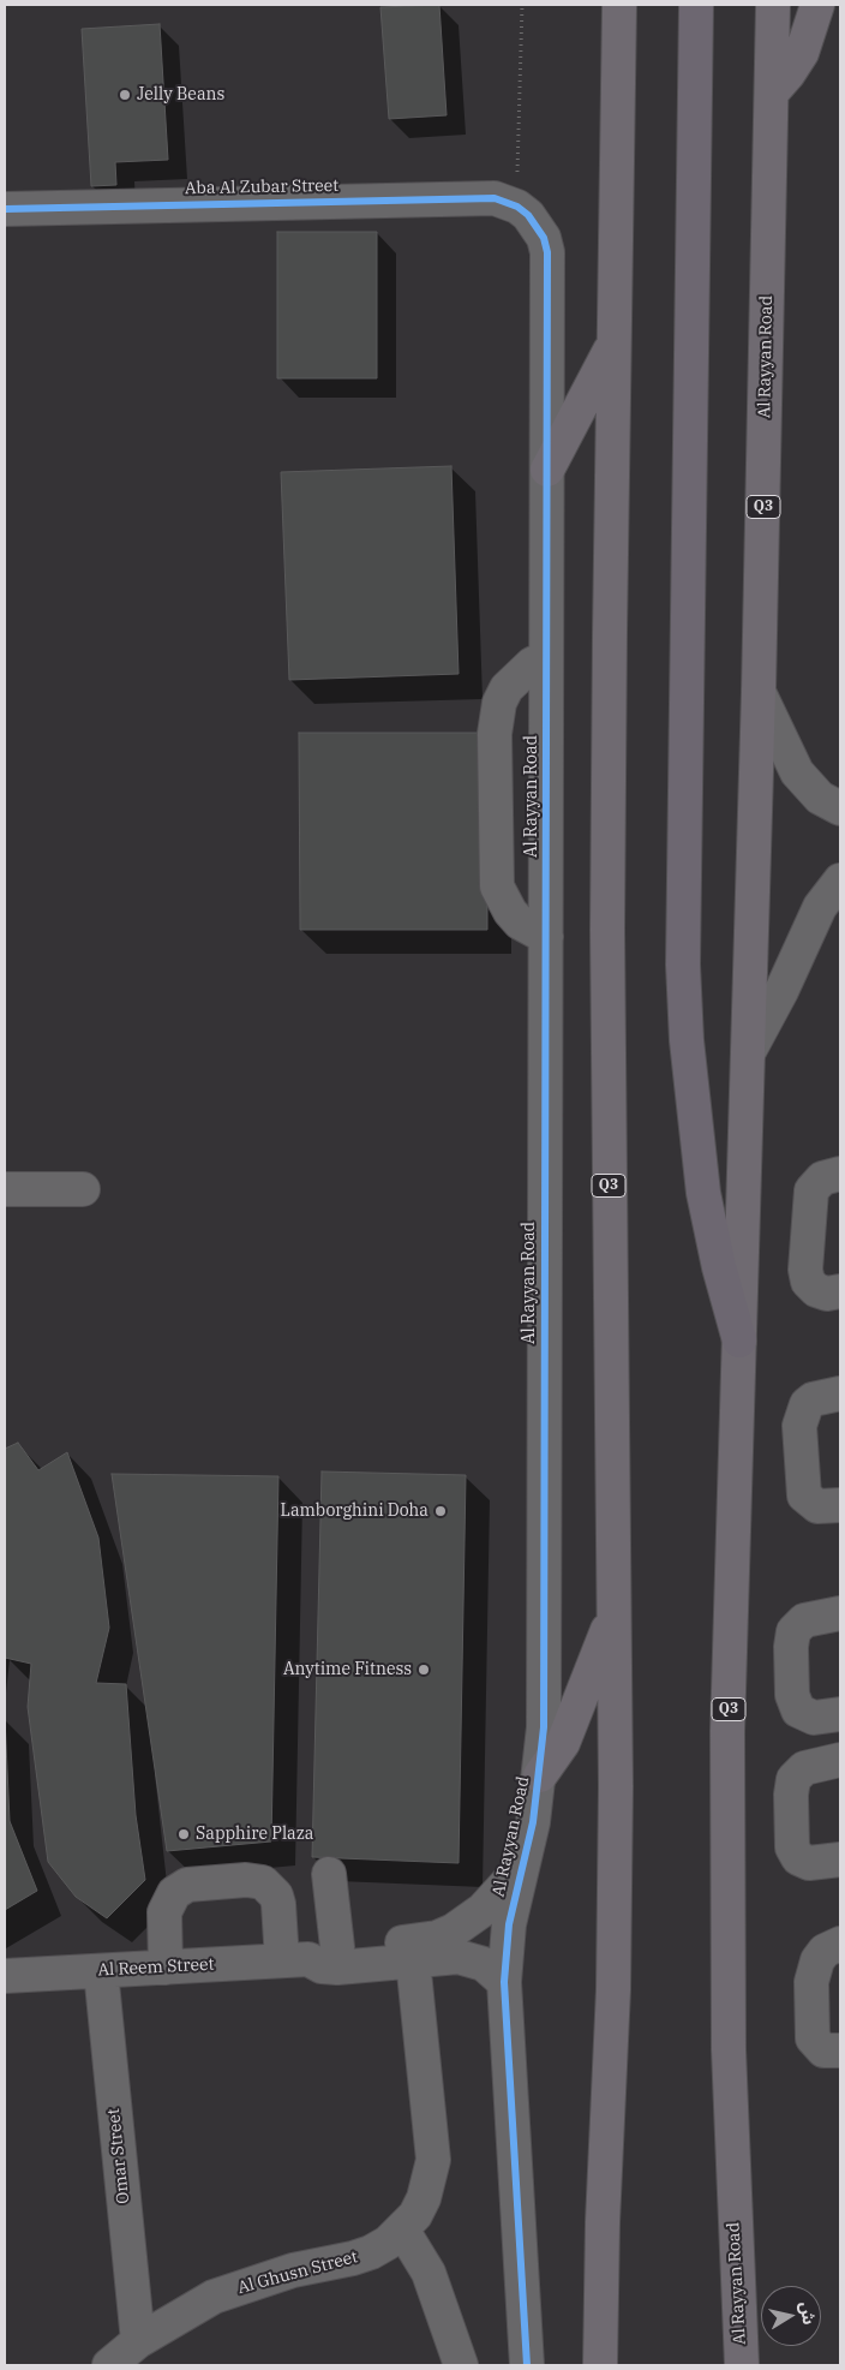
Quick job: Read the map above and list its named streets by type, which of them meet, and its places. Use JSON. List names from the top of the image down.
{
  "streets": {
    "main road": ["Al Rayyan Road", "Q3"],
    "street": [
      "Aba Al Zubar Street",
      "Al Reem Street",
      "Omar Street",
      "Al Ghusn Street"
    ]
  },
  "crossings": [
    ["Aba Al Zubar Street", "Al Rayyan Road"],
    ["Al Rayyan Road", "Al Reem Street"],
    ["Al Reem Street", "Omar Street"],
    ["Al Reem Street", "Al Ghusn Street"],
    ["Omar Street", "Al Ghusn Street"]
  ],
  "places": [
    "Jelly Beans",
    "Lamborghini Doha",
    "Anytime Fitness",
    "Sapphire Plaza"
  ],
  "north": "right"
}
